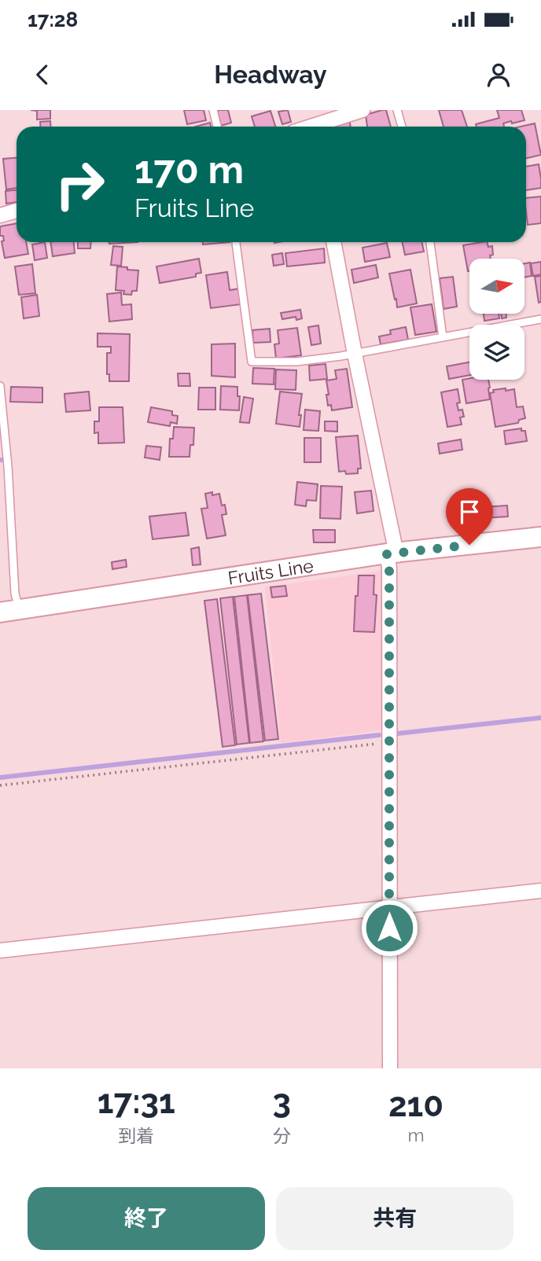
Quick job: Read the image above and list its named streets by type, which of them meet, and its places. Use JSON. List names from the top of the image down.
{
  "streets": {
    "street": ["Fruits Line"]
  },
  "north": "right",
  "page": {
    "status": "17:28",
    "header": "Headway",
    "turn": ["170 m", "Fruits Line"],
    "eta": [
      "17:31",
      "到着",
      "3",
      "分",
      "210",
      "m"
    ],
    "buttons": ["終了", "共有"]
  }
}
